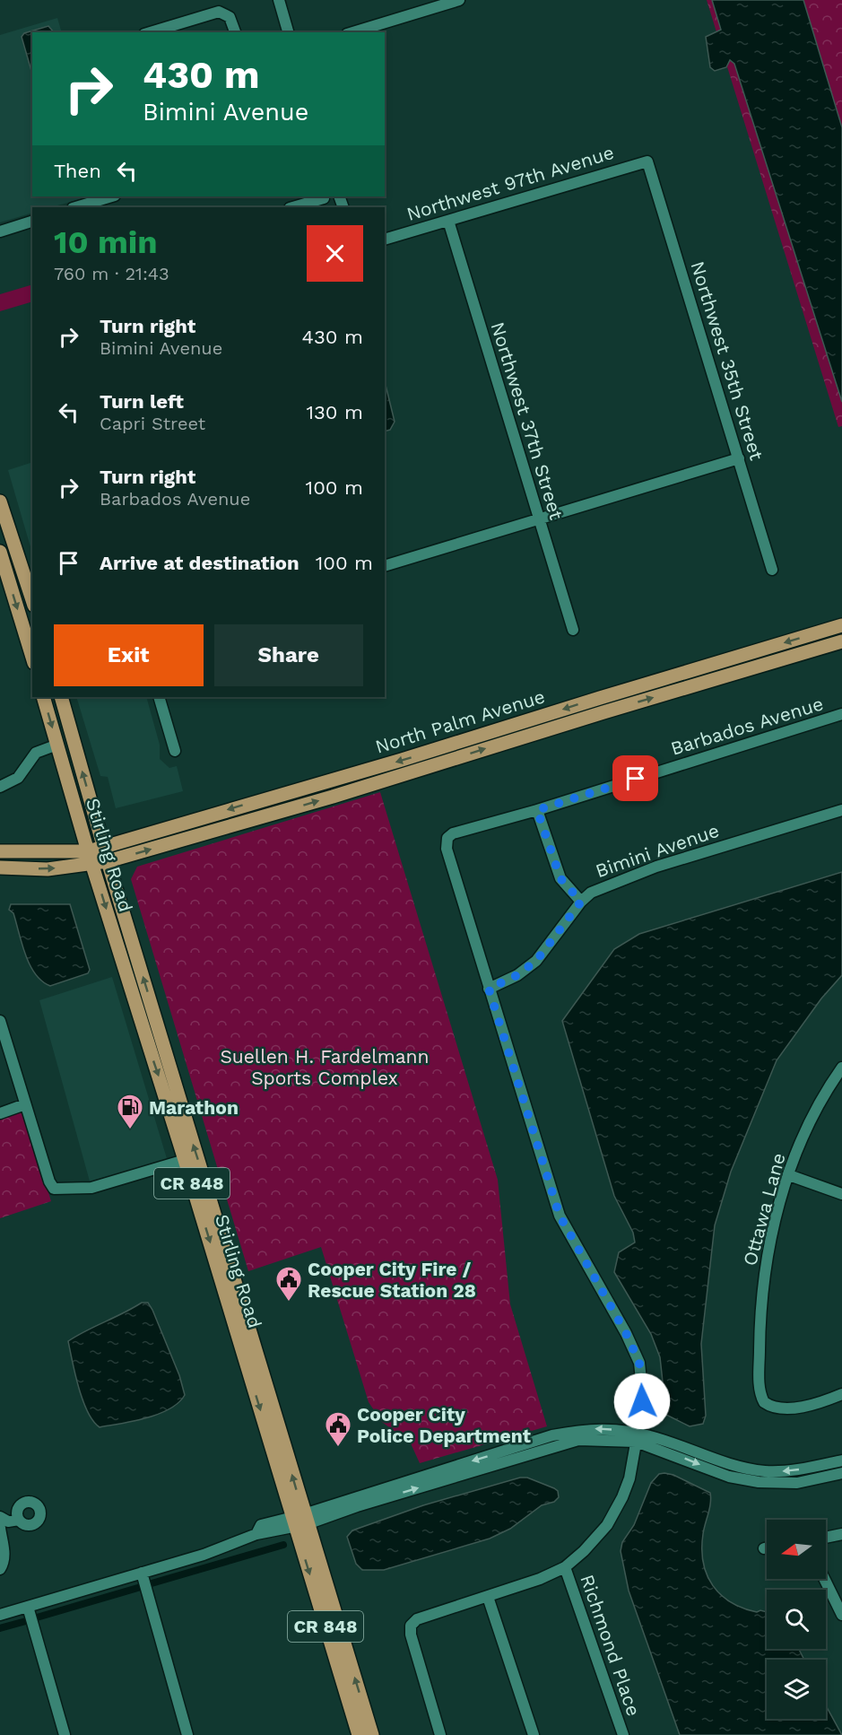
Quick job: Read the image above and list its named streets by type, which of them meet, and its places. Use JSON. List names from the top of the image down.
{
  "streets": {
    "main road": ["North Palm Avenue", "Stirling Road", "CR 848"],
    "street": [
      "Northwest 97th Avenue",
      "Northwest 35th Street",
      "Northwest 37th Street",
      "Barbados Avenue",
      "Bimini Avenue",
      "Ottawa Lane",
      "Richmond Place"
    ]
  },
  "crossings": [
    ["Northwest 97th Avenue", "Northwest 35th Street"],
    ["Northwest 97th Avenue", "Northwest 37th Street"],
    ["North Palm Avenue", "Stirling Road"],
    ["Barbados Avenue", "Bimini Avenue"]
  ],
  "parks": ["Suellen H. Fardelmann Sports Complex"],
  "places": {
    "fuel station": ["Marathon"],
    "public building": ["Cooper City Fire / Rescue Station 28", "Cooper City Police Department"]
  },
  "north": "left",
  "page": {
    "turn": ["430 m", "Bimini Avenue"],
    "then": "Then",
    "heading": ["10 min", "760 m · 21:43"],
    "list": [
      {
        "name": "Turn right",
        "note": "Bimini Avenue",
        "value": "430 m"
      },
      {
        "name": "Turn left",
        "note": "Capri Street",
        "value": "130 m"
      },
      {
        "name": "Turn right",
        "note": "Barbados Avenue",
        "value": "100 m"
      },
      {
        "name": "Arrive at destination",
        "value": "100 m"
      }
    ],
    "buttons": ["Exit", "Share"]
  }
}
